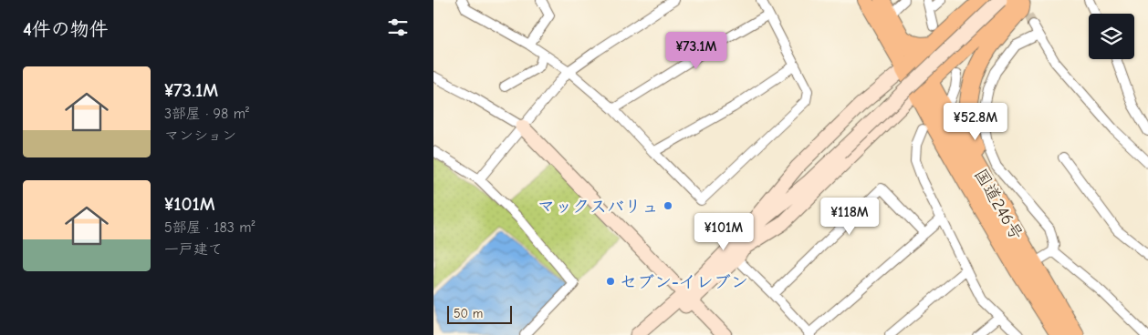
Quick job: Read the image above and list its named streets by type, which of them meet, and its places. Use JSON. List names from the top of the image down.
{
  "streets": {
    "highway": ["国道246号"]
  },
  "places": ["マックスバリュ", "セブン-イレブン"],
  "scale_bar": "50 m",
  "page": {
    "heading": "4件の物件",
    "price": [
      "¥73.1M",
      "¥52.8M",
      "¥118M",
      "¥101M"
    ],
    "list": [
      {
        "name": "¥73.1M",
        "note": "3部屋 · 98 m² · マンション"
      },
      {
        "name": "¥101M",
        "note": "5部屋 · 183 m² · 一戸建て"
      }
    ],
    "scale": "50 m"
  }
}
